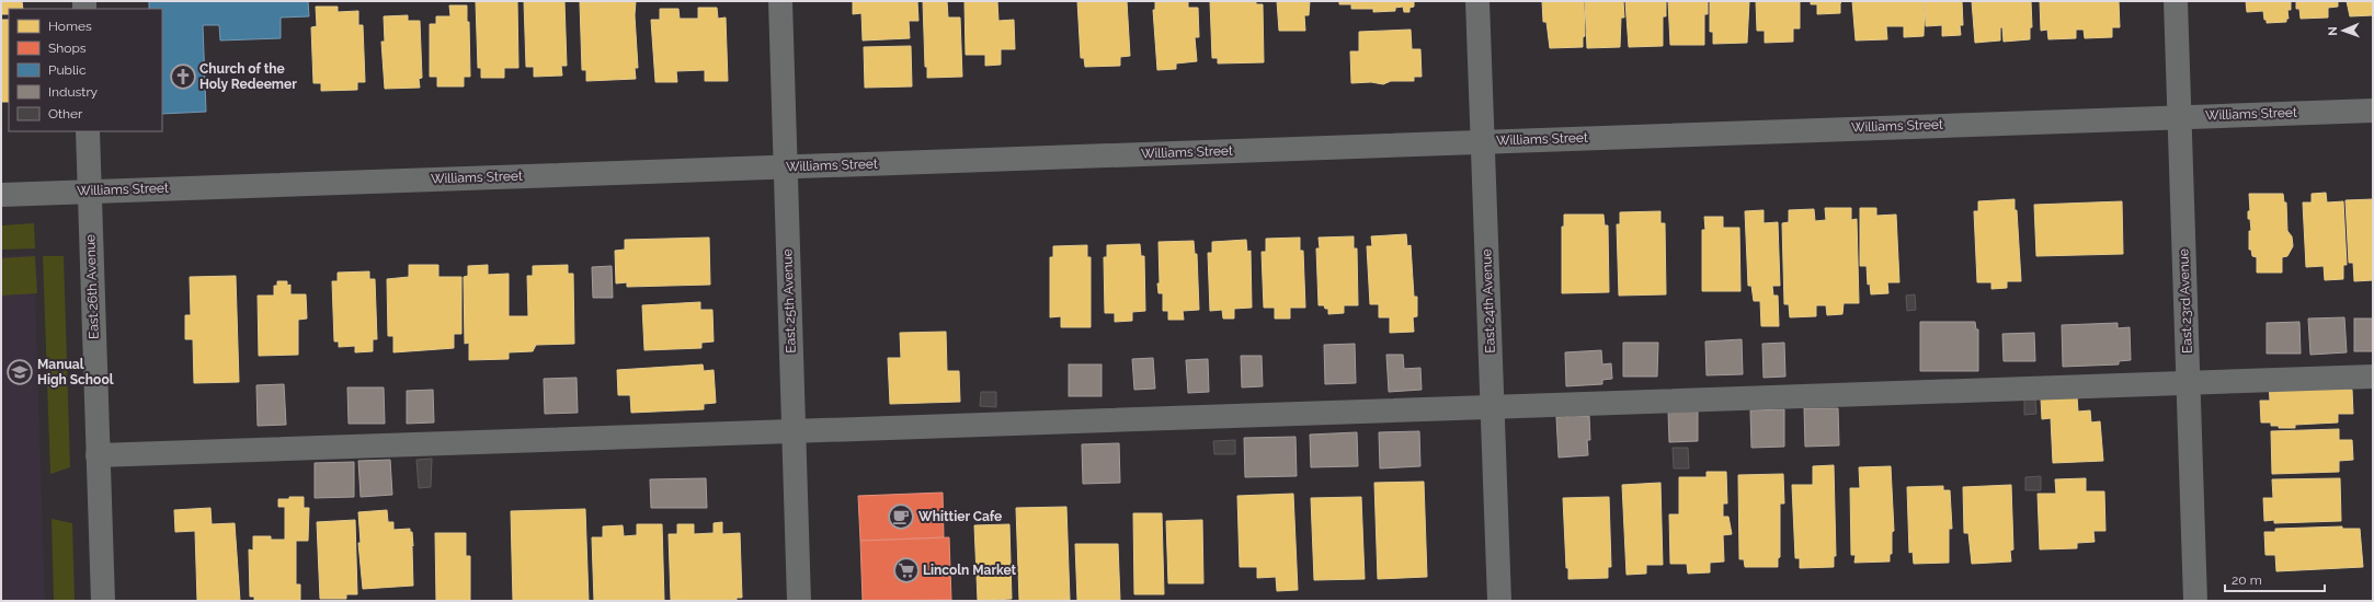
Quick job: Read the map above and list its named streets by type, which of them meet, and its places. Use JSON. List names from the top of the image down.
{
  "streets": {
    "street": [
      "Williams Street",
      "East 26th Avenue",
      "East 25th Avenue",
      "East 24th Avenue",
      "East 23rd Avenue"
    ]
  },
  "crossings": [
    ["Williams Street", "East 26th Avenue"],
    ["Williams Street", "East 25th Avenue"],
    ["Williams Street", "East 24th Avenue"],
    ["Williams Street", "East 23rd Avenue"]
  ],
  "places": {
    "church": ["Church of the Holy Redeemer"],
    "school or university": ["Manual High School"],
    "cafe": ["Whittier Cafe"],
    "supermarket": ["Lincoln Market"]
  },
  "legend": [
    "Homes",
    "Shops",
    "Public",
    "Industry",
    "Other"
  ],
  "scale_bar": "20 m",
  "north": "left"
}
